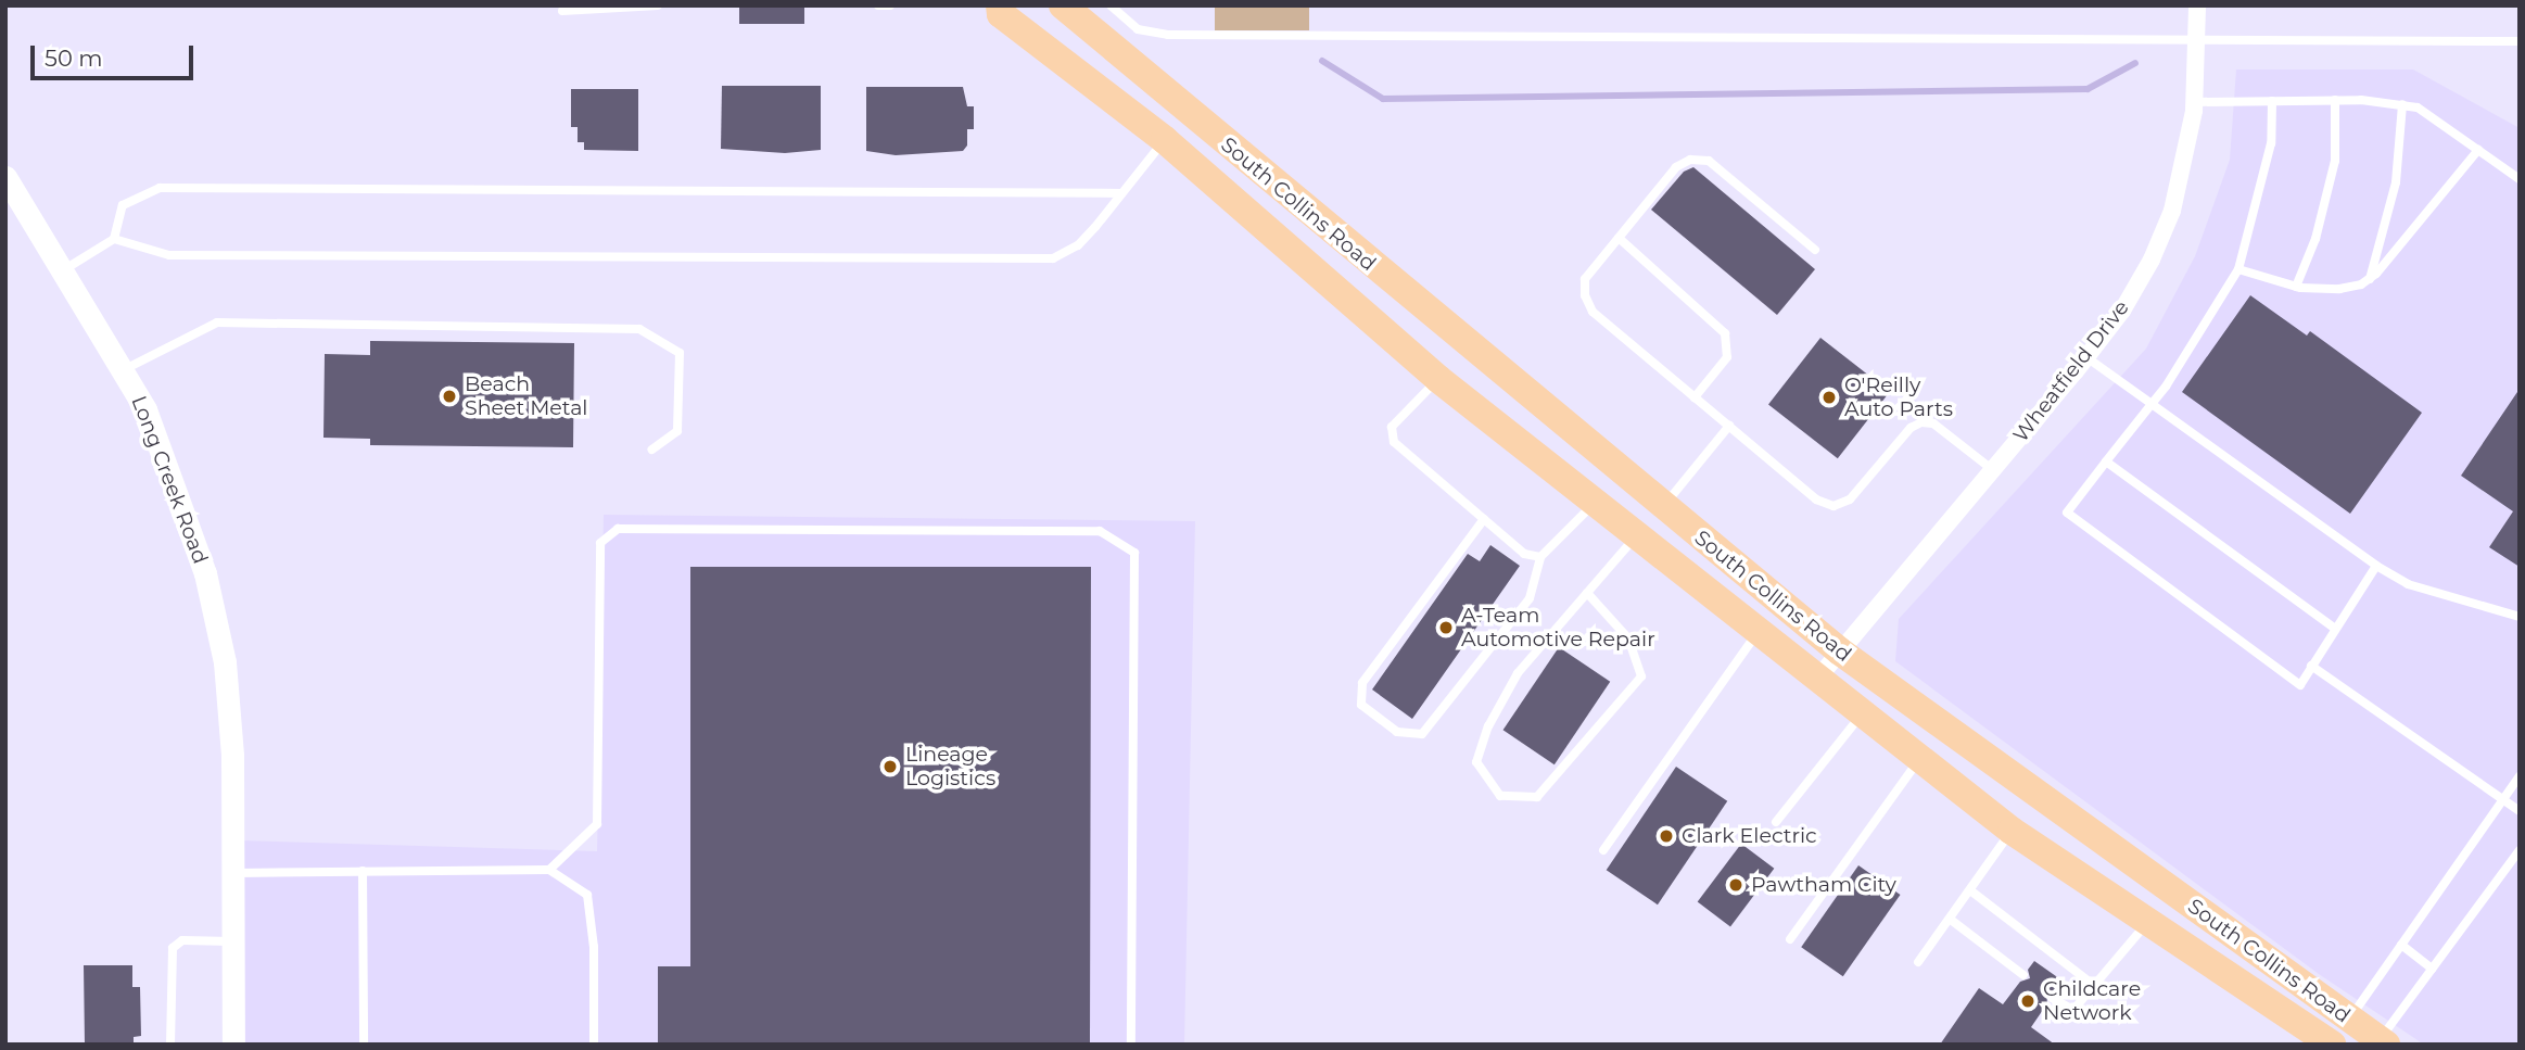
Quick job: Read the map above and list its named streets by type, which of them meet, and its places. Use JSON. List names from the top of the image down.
{
  "streets": {
    "main road": ["South Collins Road"],
    "street": ["Wheatfield Drive", "Long Creek Road"]
  },
  "crossings": [
    ["South Collins Road", "Wheatfield Drive"]
  ],
  "places": [
    "Beach Sheet Metal",
    "O'Reilly Auto Parts",
    "A-Team Automotive Repair",
    "Lineage Logistics",
    "Clark Electric",
    "Pawtham City",
    "Childcare Network"
  ],
  "scale_bar": "50 m"
}
